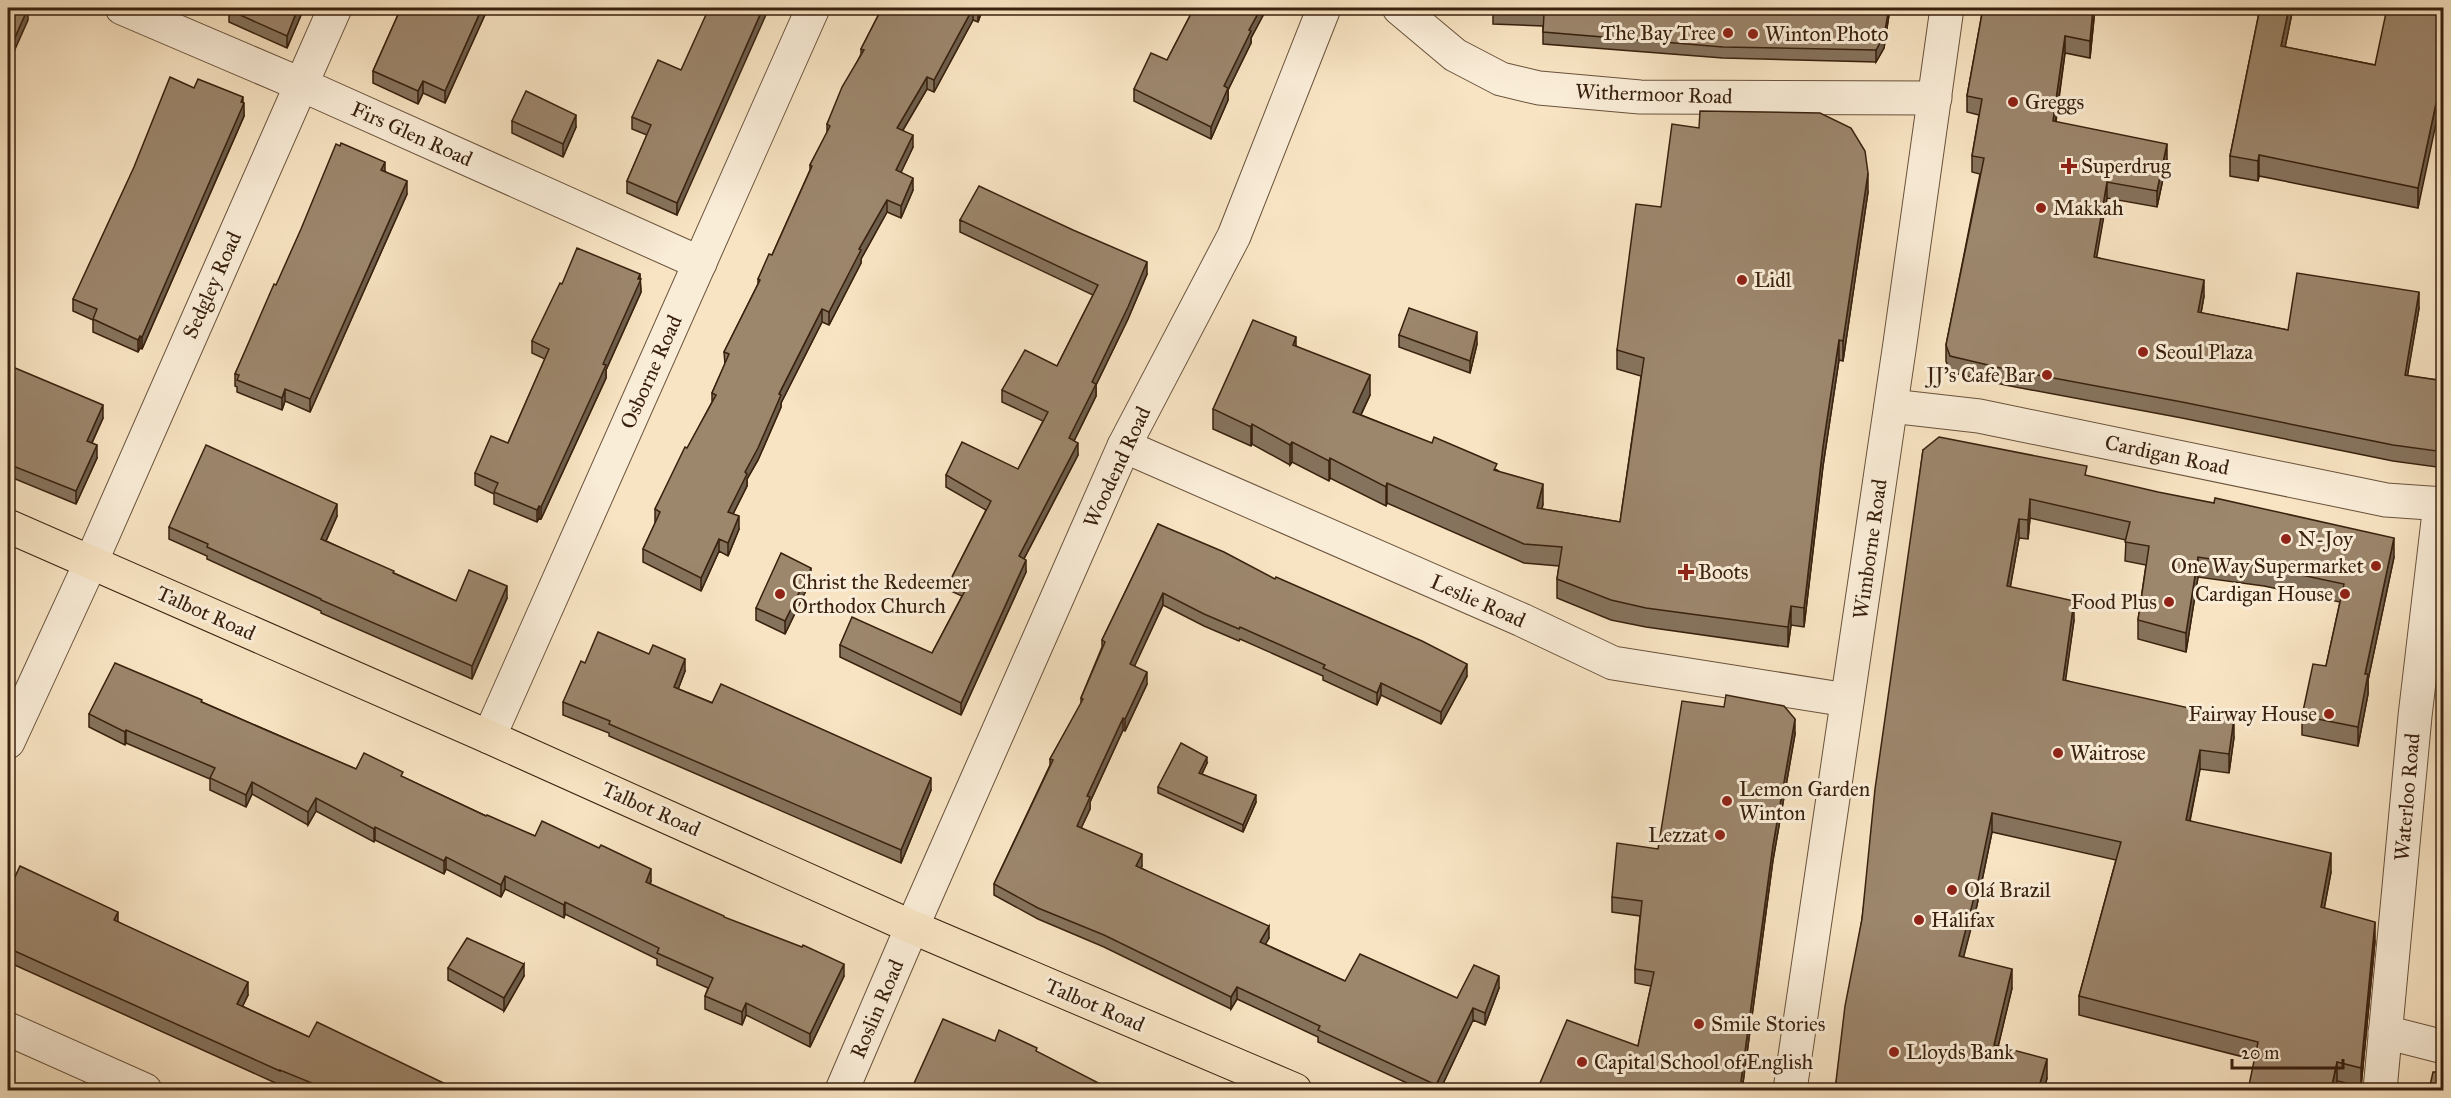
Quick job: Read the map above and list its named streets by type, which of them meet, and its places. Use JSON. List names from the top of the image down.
{
  "streets": {
    "main road": ["Talbot Road"],
    "street": [
      "Withermoor Road",
      "Firs Glen Road",
      "Sedgley Road",
      "Osborne Road",
      "Cardigan Road",
      "Woodend Road",
      "Wimborne Road",
      "Leslie Road",
      "Waterloo Road",
      "Roslin Road"
    ]
  },
  "crossings": [
    ["Withermoor Road", "Wimborne Road"],
    ["Firs Glen Road", "Sedgley Road"],
    ["Firs Glen Road", "Osborne Road"],
    ["Sedgley Road", "Talbot Road"],
    ["Osborne Road", "Talbot Road"],
    ["Cardigan Road", "Wimborne Road"],
    ["Cardigan Road", "Waterloo Road"],
    ["Woodend Road", "Leslie Road"],
    ["Woodend Road", "Talbot Road"],
    ["Woodend Road", "Roslin Road"],
    ["Wimborne Road", "Leslie Road"],
    ["Talbot Road", "Roslin Road"]
  ],
  "places": {
    "other": [
      "The Bay Tree",
      "Winton Photo",
      "Greggs",
      "Makkah",
      "Lidl",
      "Seoul Plaza",
      "JJ's Cafe Bar",
      "N-Joy",
      "One Way Supermarket",
      "Christ the Redeemer Orthodox Church",
      "Cardigan House",
      "Food Plus",
      "Fairway House",
      "Waitrose",
      "Lemon Garden Winton",
      "Lezzat",
      "Olá Brazil",
      "Halifax",
      "Smile Stories",
      "Lloyds Bank",
      "Capital School of English"
    ],
    "health": ["Superdrug", "Boots"]
  },
  "scale_bar": "20 m"
}
